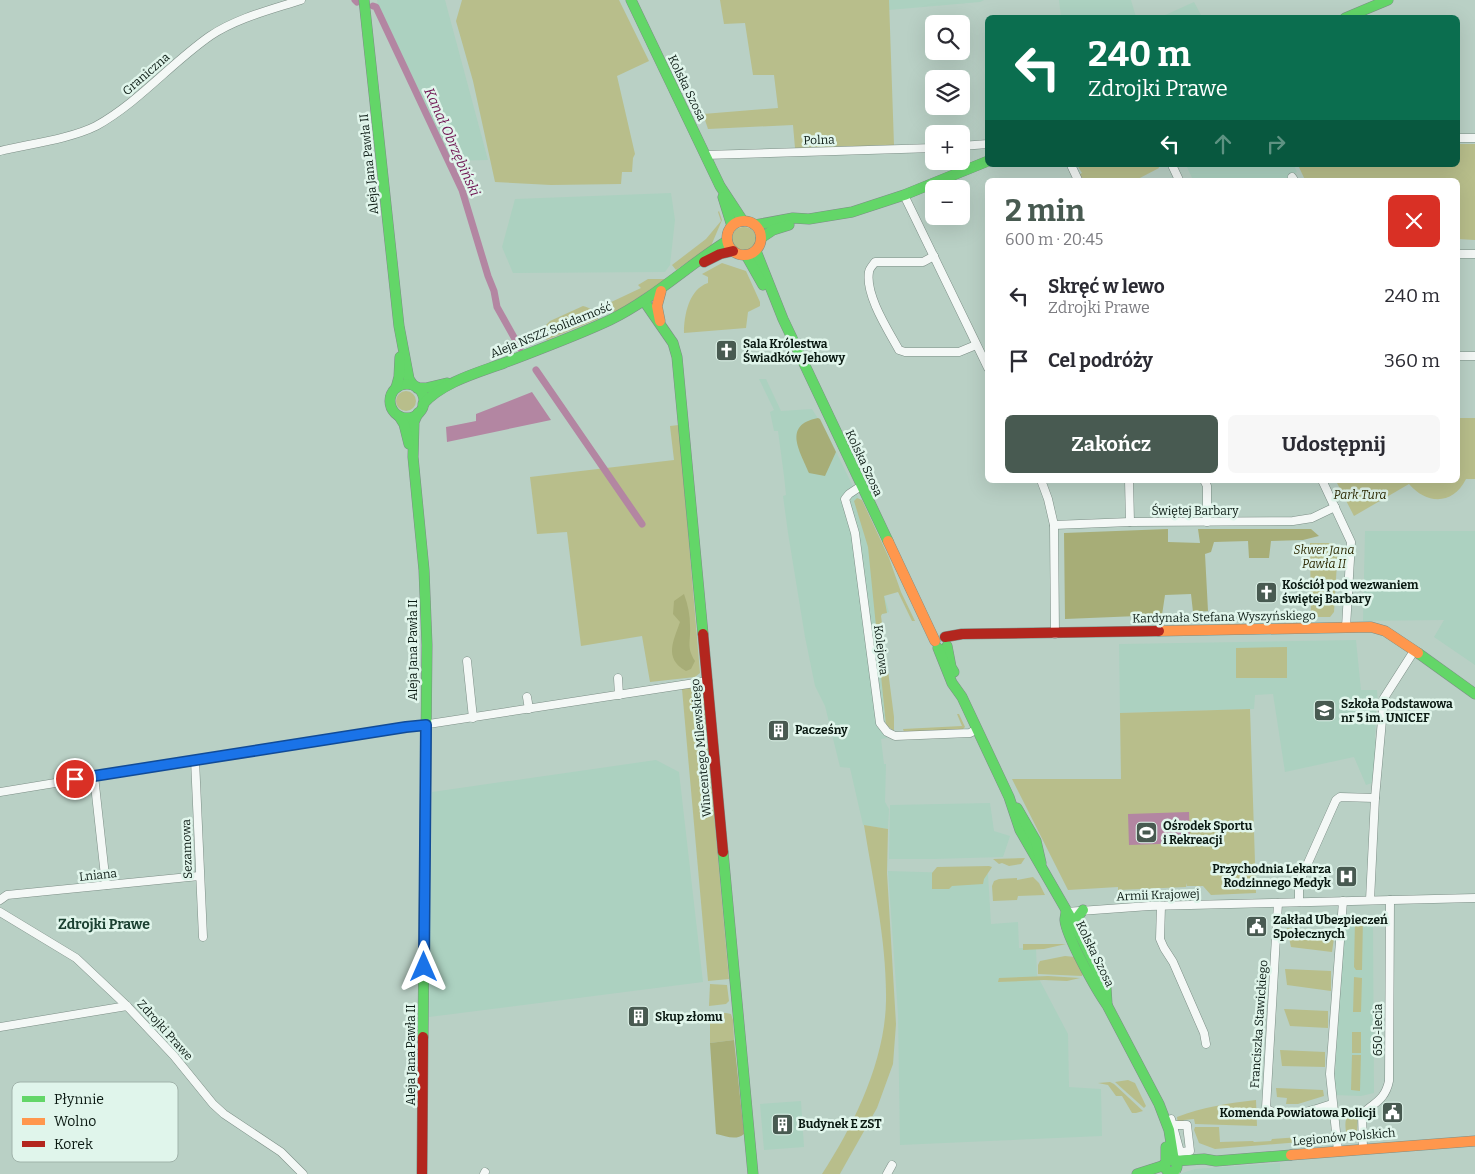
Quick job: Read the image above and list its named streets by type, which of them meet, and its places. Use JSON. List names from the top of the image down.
{
  "streets": {
    "street": [
      "Graniczna",
      "Kolska Szosa",
      "Polna",
      "Aleja Jana Pawła II",
      "Aleja NSZZ Solidarność",
      "Świętej Barbary",
      "Kardynała Stefana Wyszyńskiego",
      "Kolejowa",
      "Wincentego Milewskiego",
      "Sezamowa",
      "Lniana",
      "Armii Krajowej",
      "Franciszka Stawickiego",
      "Zdrojki Prawe",
      "650-lecia",
      "Legionów Polskich"
    ]
  },
  "crossings": [
    ["Kolska Szosa", "Polna"],
    ["Kolska Szosa", "Aleja NSZZ Solidarność"],
    ["Kolska Szosa", "Kardynała Stefana Wyszyńskiego"],
    ["Kolska Szosa", "Kolejowa"],
    ["Kolska Szosa", "Armii Krajowej"],
    ["Kolska Szosa", "Legionów Polskich"],
    ["Aleja Jana Pawła II", "Aleja NSZZ Solidarność"],
    ["Aleja NSZZ Solidarność", "Wincentego Milewskiego"],
    ["Sezamowa", "Lniana"],
    ["Armii Krajowej", "Franciszka Stawickiego"],
    ["Armii Krajowej", "650-lecia"],
    ["650-lecia", "Legionów Polskich"]
  ],
  "districts": ["Zdrojki Prawe"],
  "water": ["Kanał Obrzębiński"],
  "parks": ["Park Tura", "Skwer Jana Pawła II"],
  "places": {
    "church": ["Sala Królestwa Świadków Jehowy", "Kościół pod wezwaniem świętej Barbary"],
    "school or university": ["Szkoła Podstawowa nr 5 im. UNICEF"],
    "building": ["Pacześny", "Skup złomu", "Budynek E ZST"],
    "sports": ["Ośrodek Sportu i Rekreacji"],
    "hospital": ["Przychodnia Lekarza Rodzinnego Medyk"],
    "public building": ["Zakład Ubezpieczeń Społecznych", "Komenda Powiatowa Policji"]
  },
  "legend": ["Płynnie", "Wolno", "Korek"],
  "page": {
    "map_buttons": ["+", "−"],
    "turn": ["240 m", "Zdrojki Prawe"],
    "heading": ["2 min", "600 m · 20:45"],
    "list": [
      {
        "name": "Skręć w lewo",
        "note": "Zdrojki Prawe",
        "value": "240 m"
      },
      {
        "name": "Cel podróży",
        "value": "360 m"
      }
    ],
    "buttons": ["Zakończ", "Udostępnij"]
  }
}
